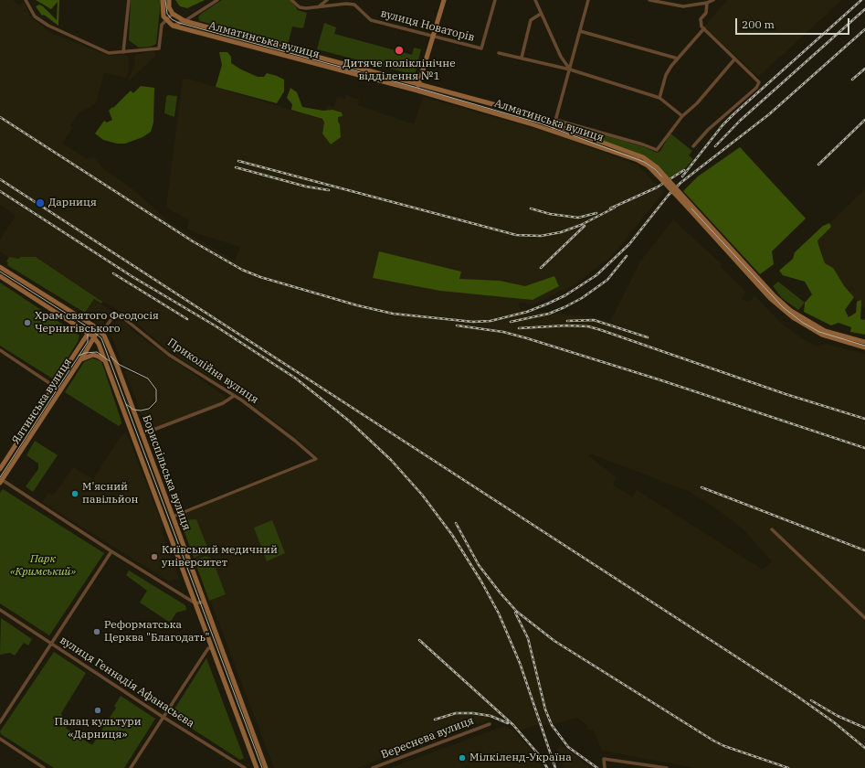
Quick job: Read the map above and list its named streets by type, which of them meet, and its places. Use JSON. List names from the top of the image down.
{
  "streets": {
    "street": [
      "вулиця Новаторів",
      "Алматинська вулиця",
      "Приколійна вулиця",
      "Ялтинська вулиця",
      "Бориспільська вулиця",
      "вулиця Геннадія Афанасьєва",
      "Вереснева вулиця"
    ]
  },
  "crossings": [
    ["Приколійна вулиця", "Ялтинська вулиця"],
    ["Приколійна вулиця", "Бориспільська вулиця"],
    ["Ялтинська вулиця", "Бориспільська вулиця"]
  ],
  "parks": ["Парк «Кримський»"],
  "places": [
    "Дитяче поліклінічне відділення №1",
    "Дарниця",
    "Храм святого Феодосія Чернигівського",
    "М'ясний павільйон",
    "Київський медичний університет",
    "Реформатська Церква \"Благодать\"",
    "Палац культури «Дарниця»",
    "Мілкіленд-Україна"
  ],
  "scale_bar": "200 m"
}
